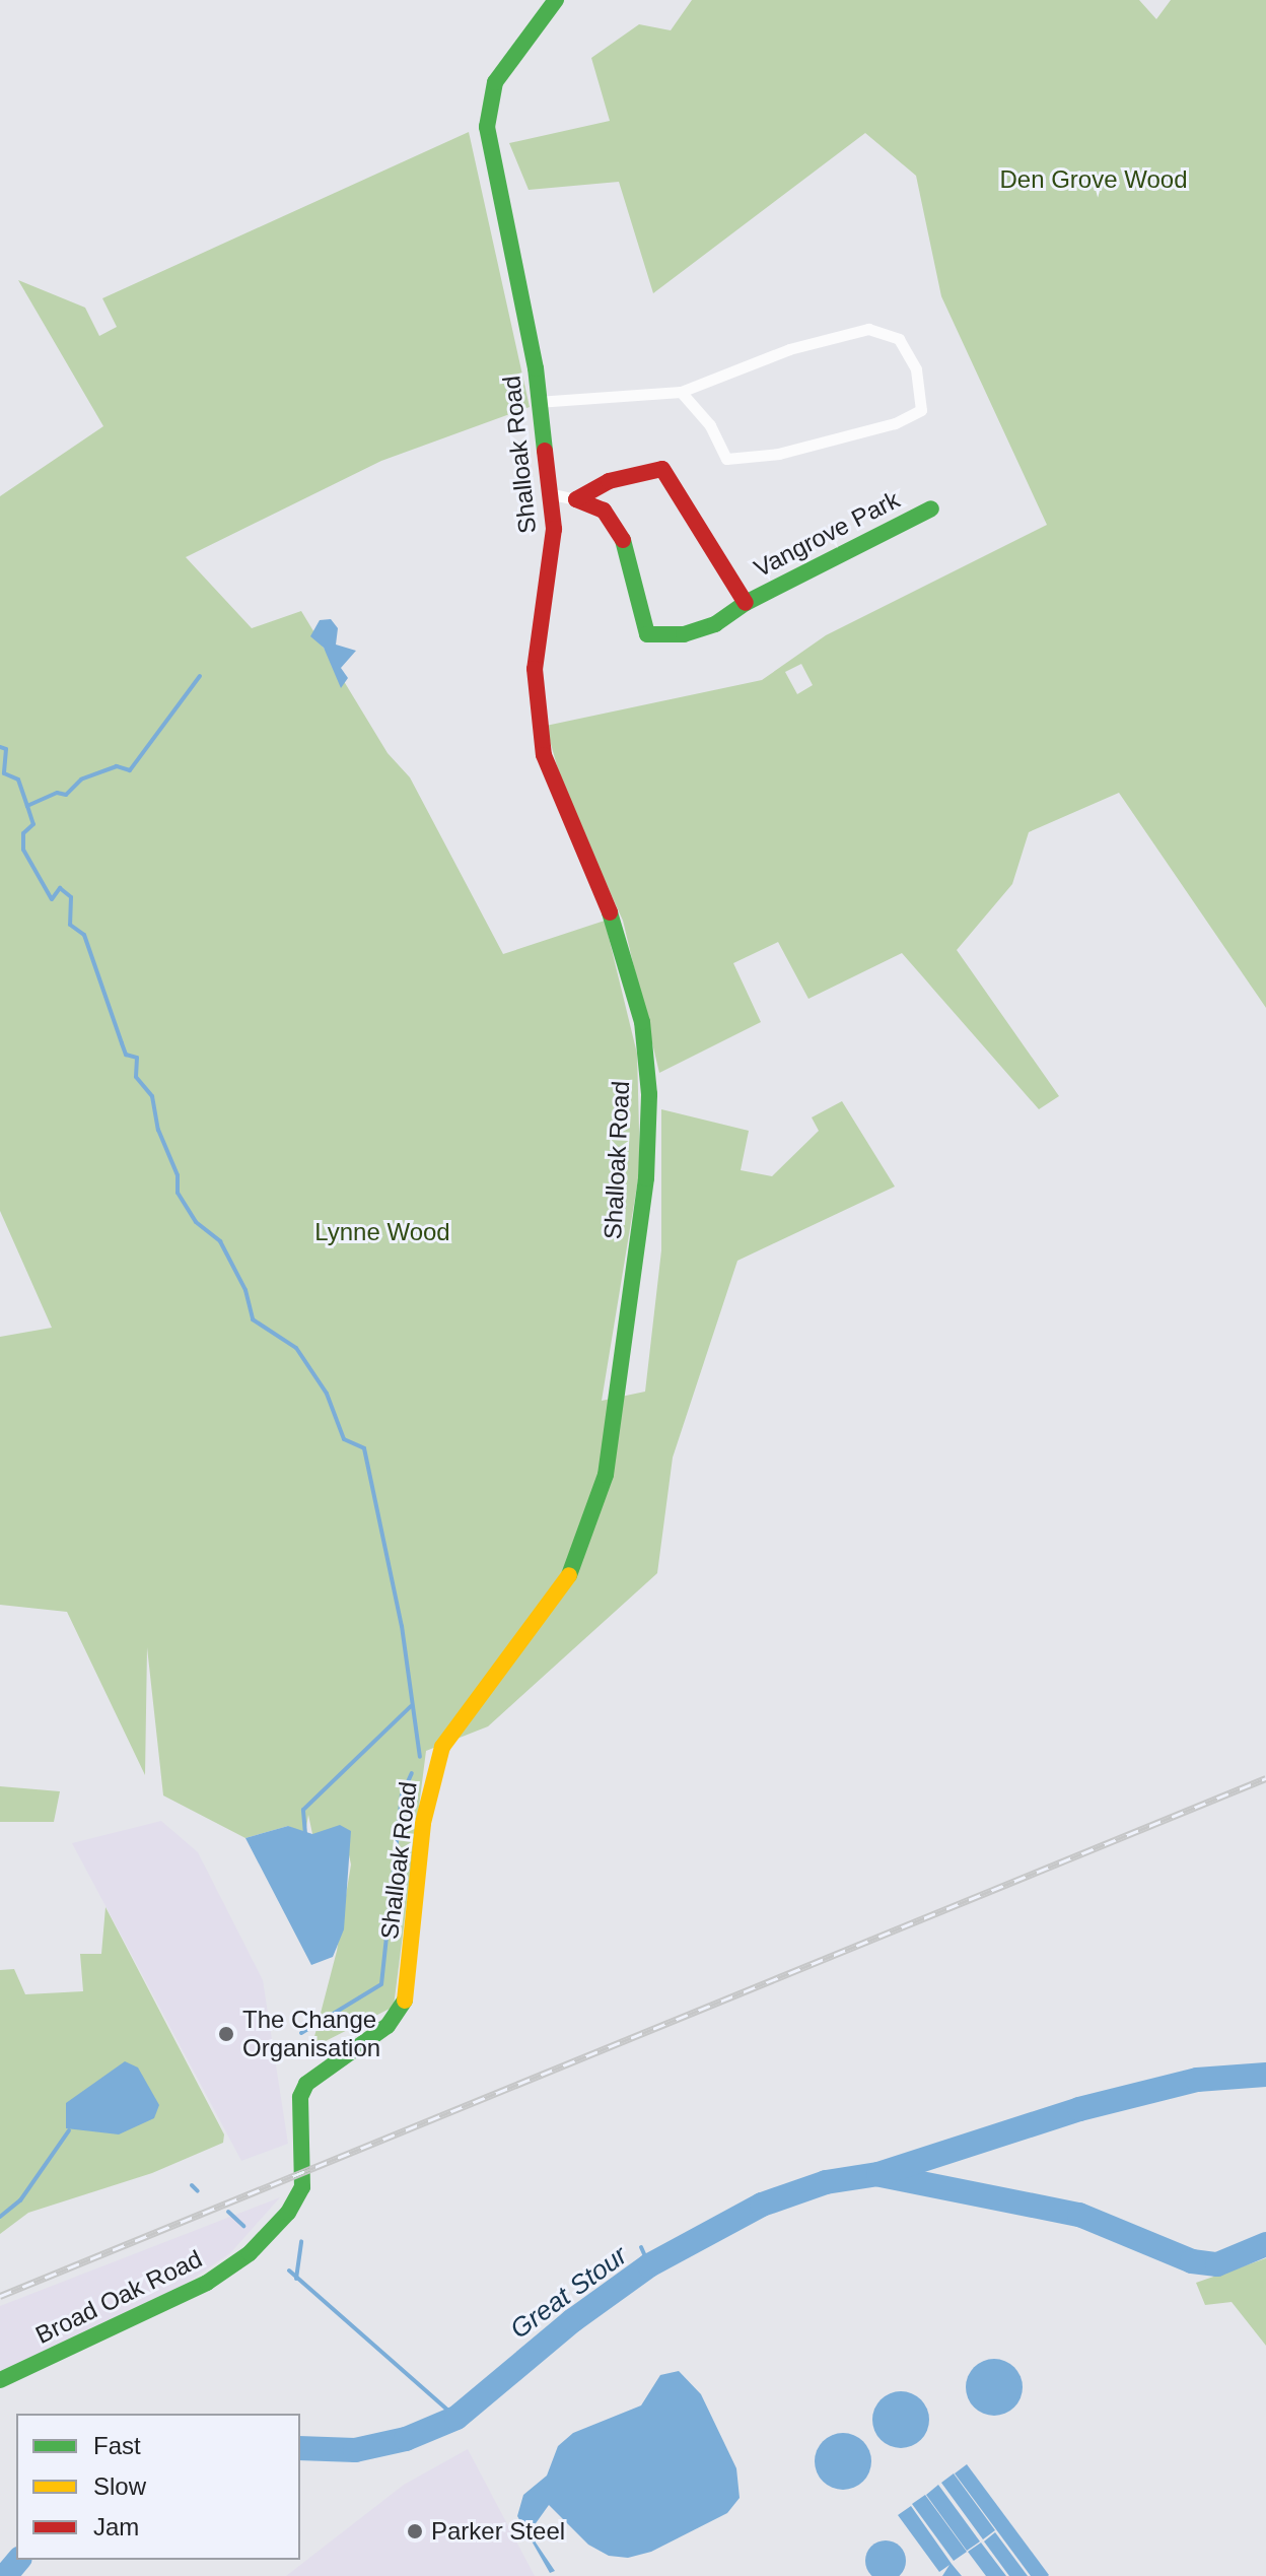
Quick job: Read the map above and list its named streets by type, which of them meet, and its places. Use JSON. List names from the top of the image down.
{
  "streets": {
    "street": ["Shalloak Road", "Vangrove Park", "Broad Oak Road"]
  },
  "crossings": [
    ["Shalloak Road", "Vangrove Park"],
    ["Shalloak Road", "Broad Oak Road"]
  ],
  "water": ["Great Stour"],
  "parks": ["Den Grove Wood", "Lynne Wood"],
  "places": ["The Change Organisation", "Parker Steel"],
  "legend": ["Fast", "Slow", "Jam"]
}
